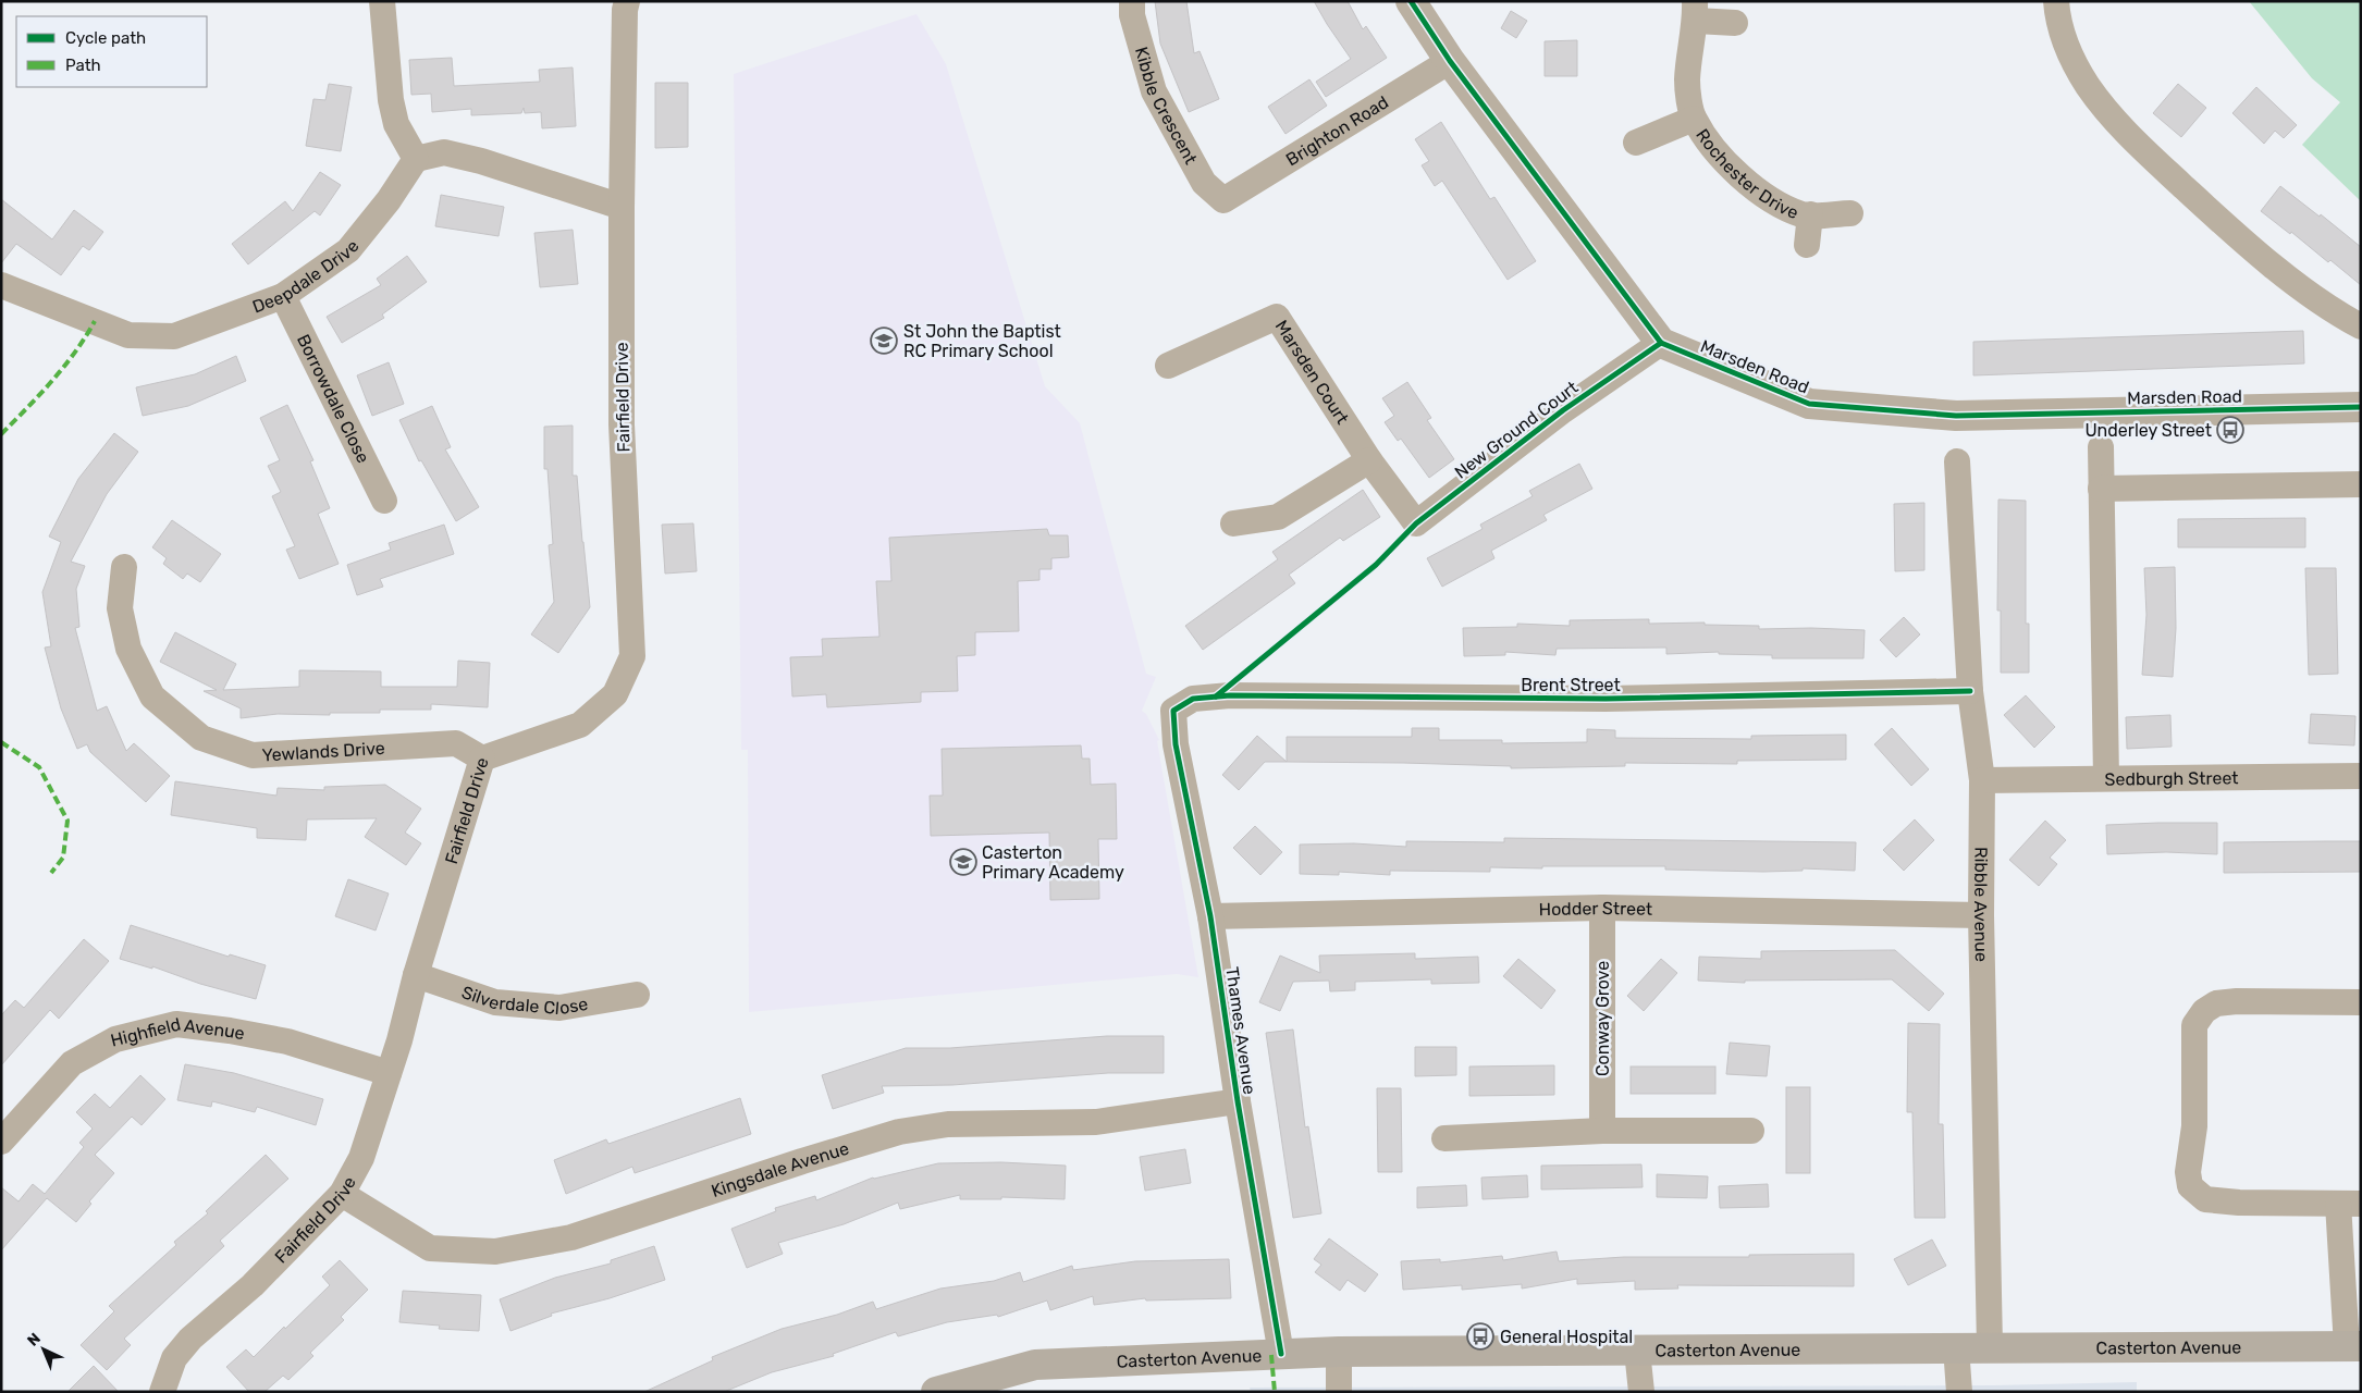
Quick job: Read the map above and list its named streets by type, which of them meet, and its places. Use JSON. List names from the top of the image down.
{
  "streets": {
    "highway": ["Casterton Avenue"],
    "street": [
      "Kibble Crescent",
      "Brighton Road",
      "Rochester Drive",
      "Deepdale Drive",
      "Marsden Road",
      "Marsden Court",
      "Fairfield Drive",
      "Borrowdale Close",
      "New Ground Court",
      "Brent Street",
      "Yewlands Drive",
      "Sedburgh Street",
      "Ribble Avenue",
      "Hodder Street",
      "Silverdale Close",
      "Conway Grove",
      "Thames Avenue",
      "Highfield Avenue",
      "Kingsdale Avenue"
    ]
  },
  "crossings": [
    ["Kibble Crescent", "Brighton Road"],
    ["Deepdale Drive", "Borrowdale Close"],
    ["Marsden Road", "New Ground Court"],
    ["Marsden Court", "New Ground Court"],
    ["Fairfield Drive", "Yewlands Drive"],
    ["Fairfield Drive", "Silverdale Close"],
    ["Fairfield Drive", "Highfield Avenue"],
    ["Fairfield Drive", "Kingsdale Avenue"],
    ["Brent Street", "Ribble Avenue"],
    ["Brent Street", "Thames Avenue"],
    ["Sedburgh Street", "Ribble Avenue"],
    ["Ribble Avenue", "Hodder Street"],
    ["Ribble Avenue", "Casterton Avenue"],
    ["Hodder Street", "Conway Grove"],
    ["Hodder Street", "Thames Avenue"],
    ["Thames Avenue", "Kingsdale Avenue"],
    ["Thames Avenue", "Casterton Avenue"]
  ],
  "places": {
    "school or university": ["St John the Baptist RC Primary School", "Casterton Primary Academy"],
    "bus stop": ["Underley Street", "General Hospital"]
  },
  "legend": ["Cycle path", "Path"],
  "north": "top left"
}
